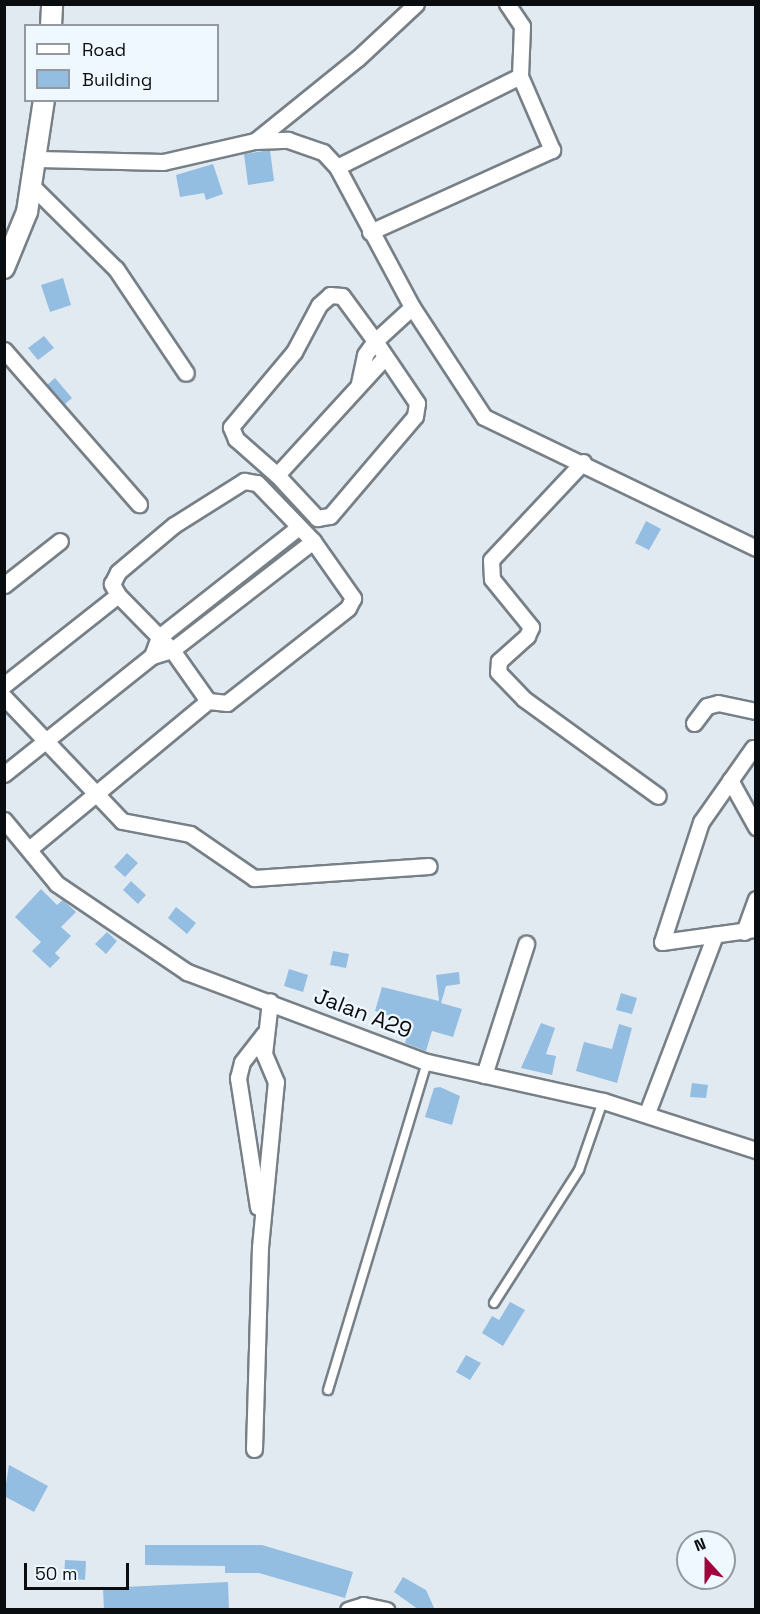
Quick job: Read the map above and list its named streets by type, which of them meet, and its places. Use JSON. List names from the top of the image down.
{
  "streets": {
    "street": ["Jalan A29"]
  },
  "legend": ["Road", "Building"],
  "scale_bar": "50 m",
  "north": "top"
}
